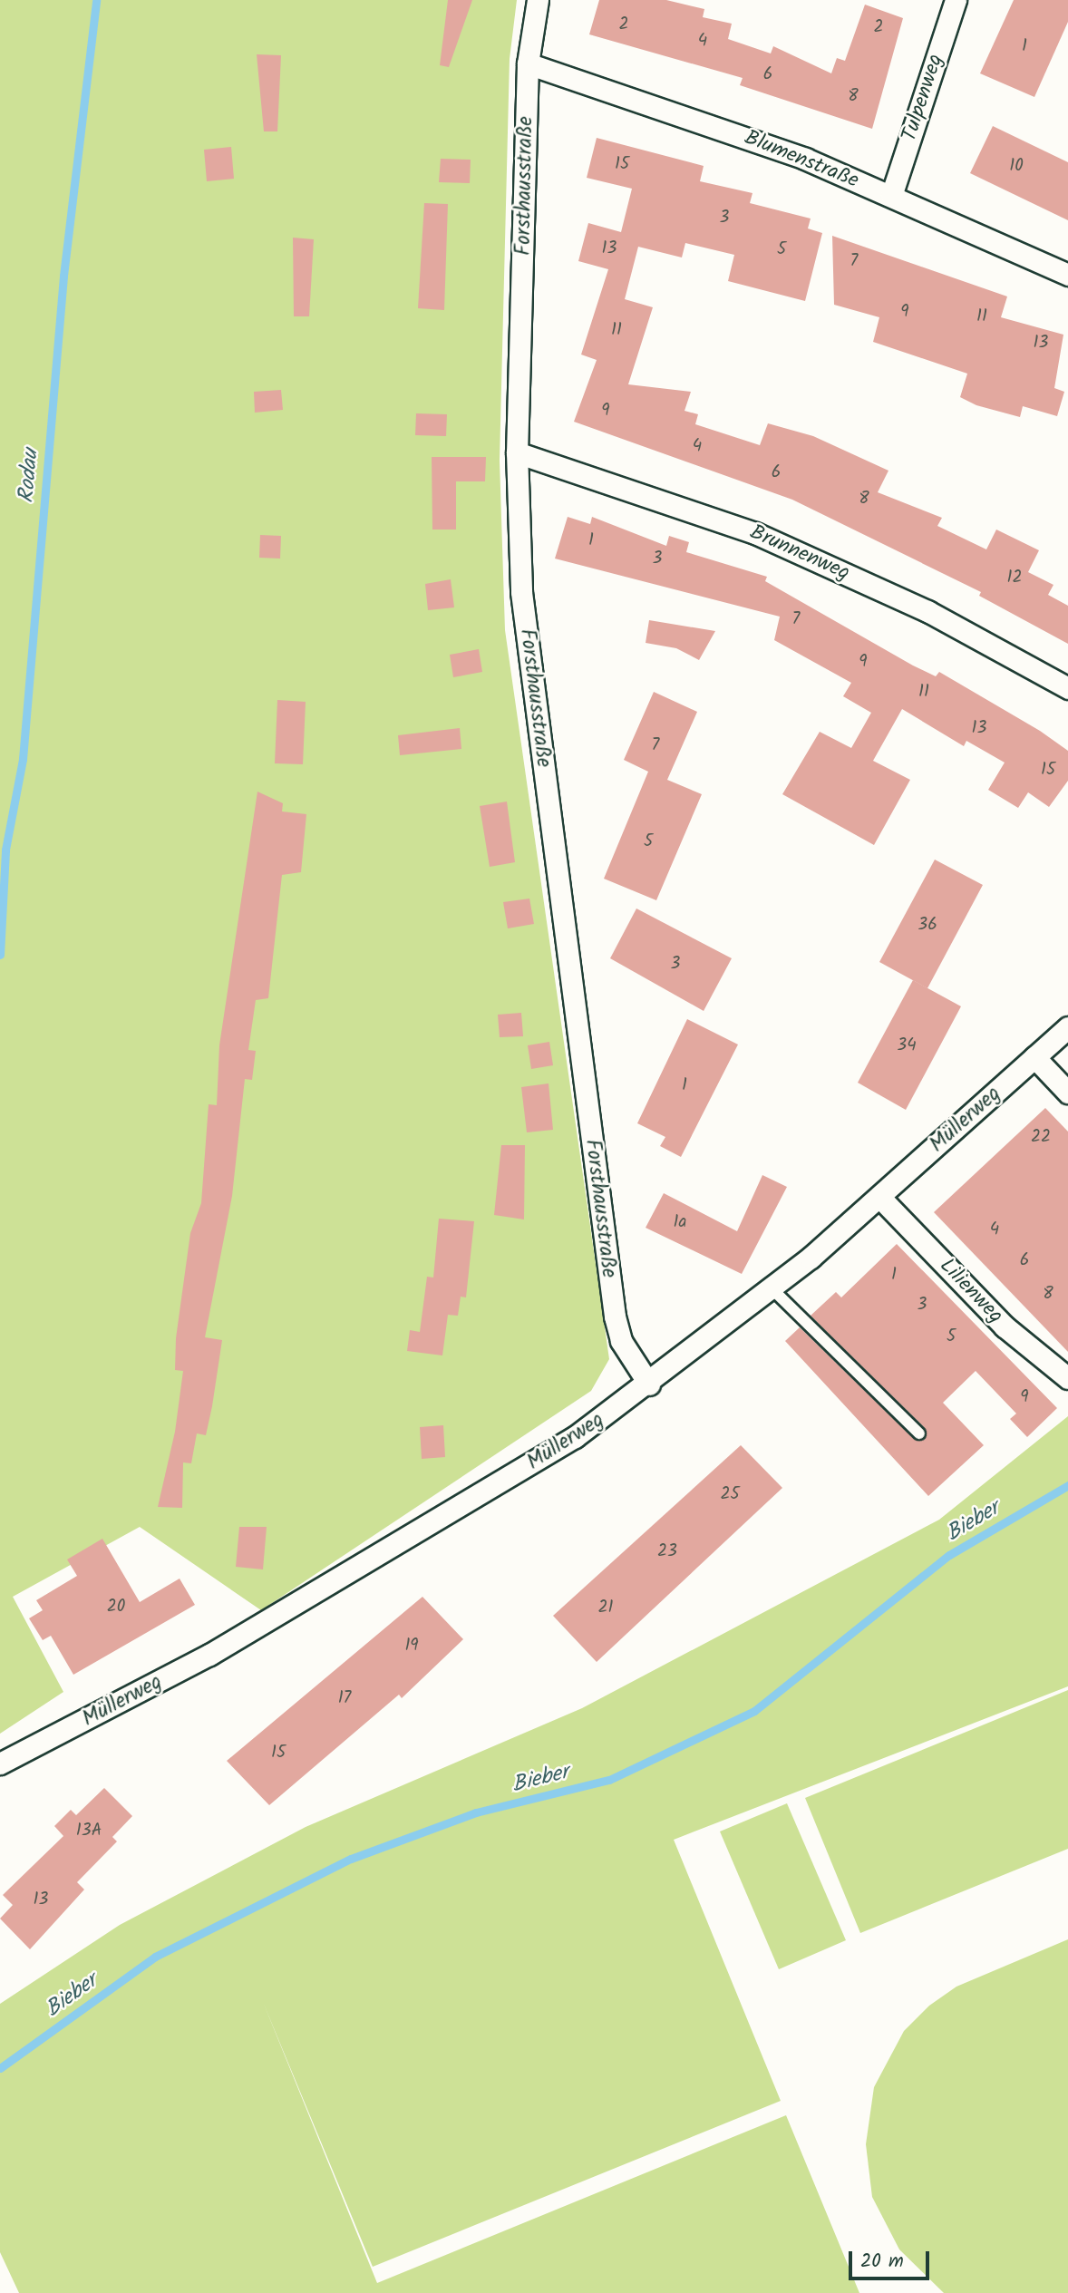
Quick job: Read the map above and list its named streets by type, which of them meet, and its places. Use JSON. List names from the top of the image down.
{
  "streets": {
    "street": [
      "Tulpenweg",
      "Blumenstraße",
      "Forsthausstraße",
      "Brunnenweg",
      "Müllerweg",
      "Lilienweg"
    ]
  },
  "crossings": [
    ["Tulpenweg", "Blumenstraße"],
    ["Blumenstraße", "Forsthausstraße"],
    ["Forsthausstraße", "Brunnenweg"],
    ["Forsthausstraße", "Müllerweg"],
    ["Müllerweg", "Lilienweg"]
  ],
  "water": ["Rodau", "Bieber"],
  "house_numbers": [
    "2",
    "2",
    "4",
    "1",
    "6",
    "8",
    "15",
    "10",
    "3",
    "13",
    "5",
    "7",
    "9",
    "11",
    "11",
    "13",
    "9",
    "4",
    "6",
    "8",
    "1",
    "3",
    "12",
    "7",
    "9",
    "11",
    "13",
    "7",
    "15",
    "5",
    "36",
    "3",
    "34",
    "1",
    "22",
    "1a",
    "4",
    "6",
    "1",
    "8",
    "3",
    "5",
    "9",
    "25",
    "23",
    "20",
    "21",
    "19",
    "17",
    "15",
    "13A",
    "13"
  ],
  "scale_bar": "20 m"
}
